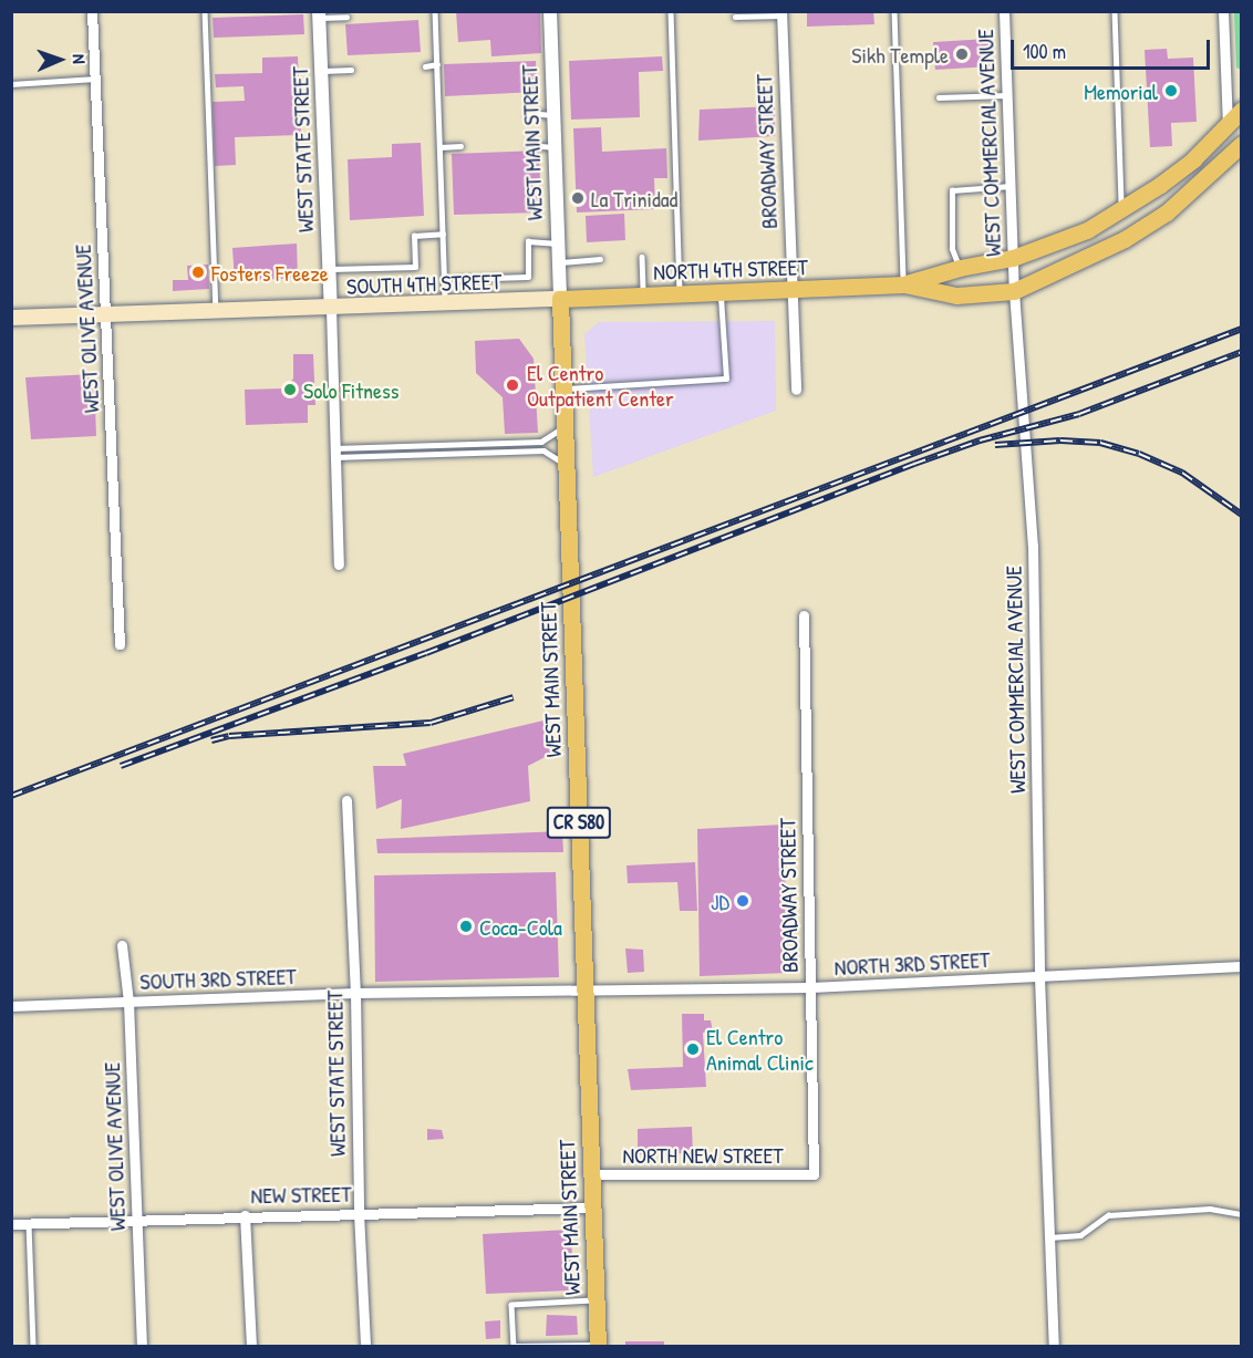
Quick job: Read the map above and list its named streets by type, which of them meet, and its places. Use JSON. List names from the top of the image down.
{
  "streets": {
    "main road": [
      "WEST MAIN STREET",
      "NORTH 4TH STREET",
      "SOUTH 4TH STREET",
      "CR S80"
    ],
    "street": [
      "WEST COMMERCIAL AVENUE",
      "WEST STATE STREET",
      "BROADWAY STREET",
      "WEST OLIVE AVENUE",
      "NORTH 3RD STREET",
      "SOUTH 3RD STREET",
      "NORTH NEW STREET",
      "NEW STREET"
    ]
  },
  "crossings": [
    ["WEST MAIN STREET", "NORTH 4TH STREET"],
    ["WEST MAIN STREET", "SOUTH 4TH STREET"],
    ["WEST MAIN STREET", "NORTH 3RD STREET"],
    ["WEST MAIN STREET", "SOUTH 3RD STREET"],
    ["WEST MAIN STREET", "NORTH NEW STREET"],
    ["WEST MAIN STREET", "NEW STREET"],
    ["WEST COMMERCIAL AVENUE", "NORTH 4TH STREET"],
    ["WEST COMMERCIAL AVENUE", "NORTH 3RD STREET"],
    ["WEST STATE STREET", "SOUTH 4TH STREET"],
    ["WEST STATE STREET", "SOUTH 3RD STREET"],
    ["WEST STATE STREET", "NEW STREET"],
    ["BROADWAY STREET", "NORTH 4TH STREET"],
    ["BROADWAY STREET", "NORTH 3RD STREET"],
    ["BROADWAY STREET", "NORTH NEW STREET"],
    ["NORTH 4TH STREET", "SOUTH 4TH STREET"],
    ["SOUTH 4TH STREET", "WEST OLIVE AVENUE"],
    ["WEST OLIVE AVENUE", "SOUTH 3RD STREET"],
    ["WEST OLIVE AVENUE", "NEW STREET"],
    ["NORTH 3RD STREET", "SOUTH 3RD STREET"]
  ],
  "places": [
    "Sikh Temple",
    "Memorial",
    "La Trinidad",
    "Fosters Freeze",
    "El Centro Outpatient Center",
    "Solo Fitness",
    "JD",
    "Coca-Cola",
    "El Centro Animal Clinic"
  ],
  "scale_bar": "100 m",
  "north": "right"
}
